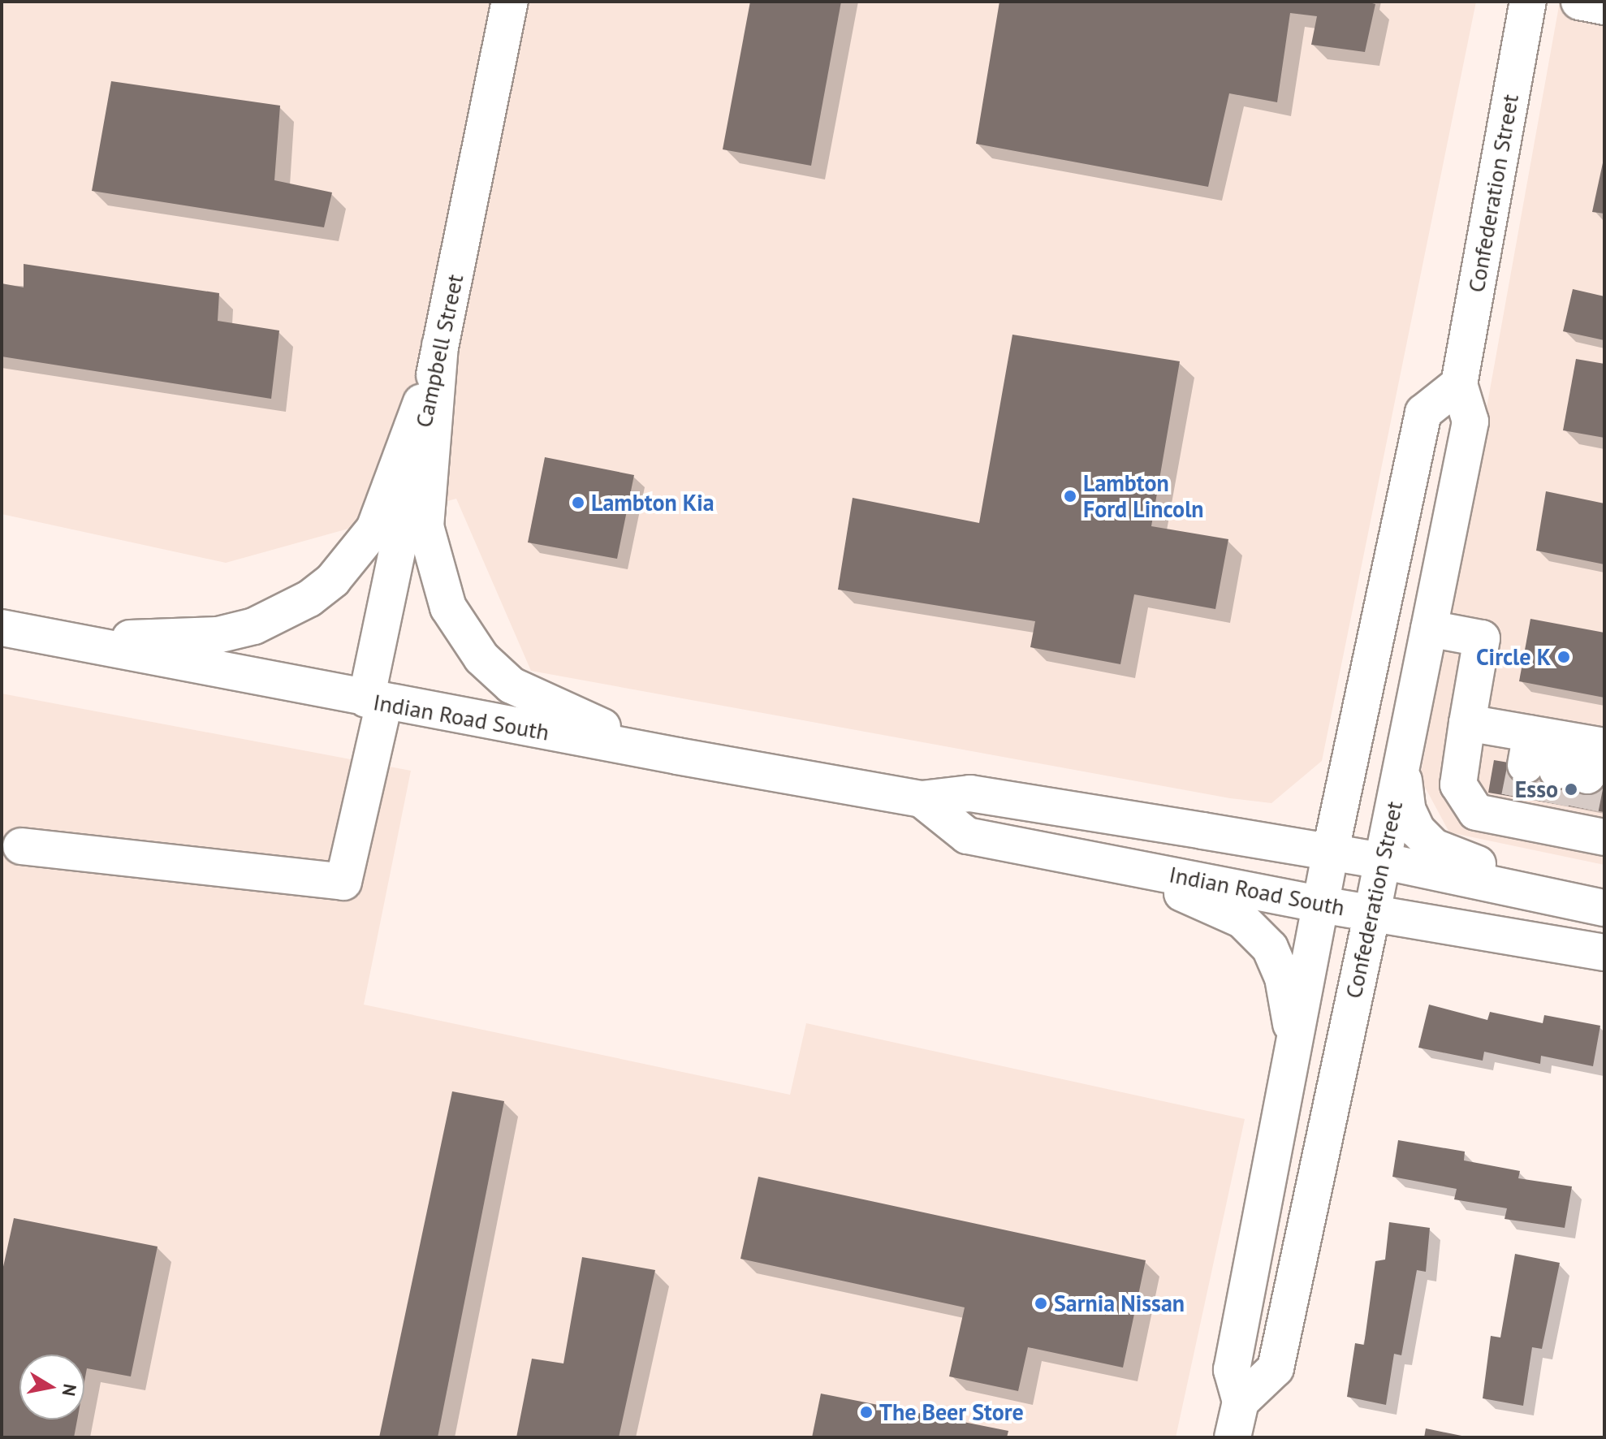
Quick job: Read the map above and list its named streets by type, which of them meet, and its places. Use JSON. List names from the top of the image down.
{
  "streets": {
    "main road": ["Confederation Street", "Campbell Street", "Indian Road South"]
  },
  "crossings": [
    ["Confederation Street", "Indian Road South"],
    ["Campbell Street", "Indian Road South"]
  ],
  "places": [
    "Lambton Ford Lincoln",
    "Lambton Kia",
    "Circle K",
    "Esso",
    "Sarnia Nissan",
    "The Beer Store"
  ],
  "north": "right"
}
